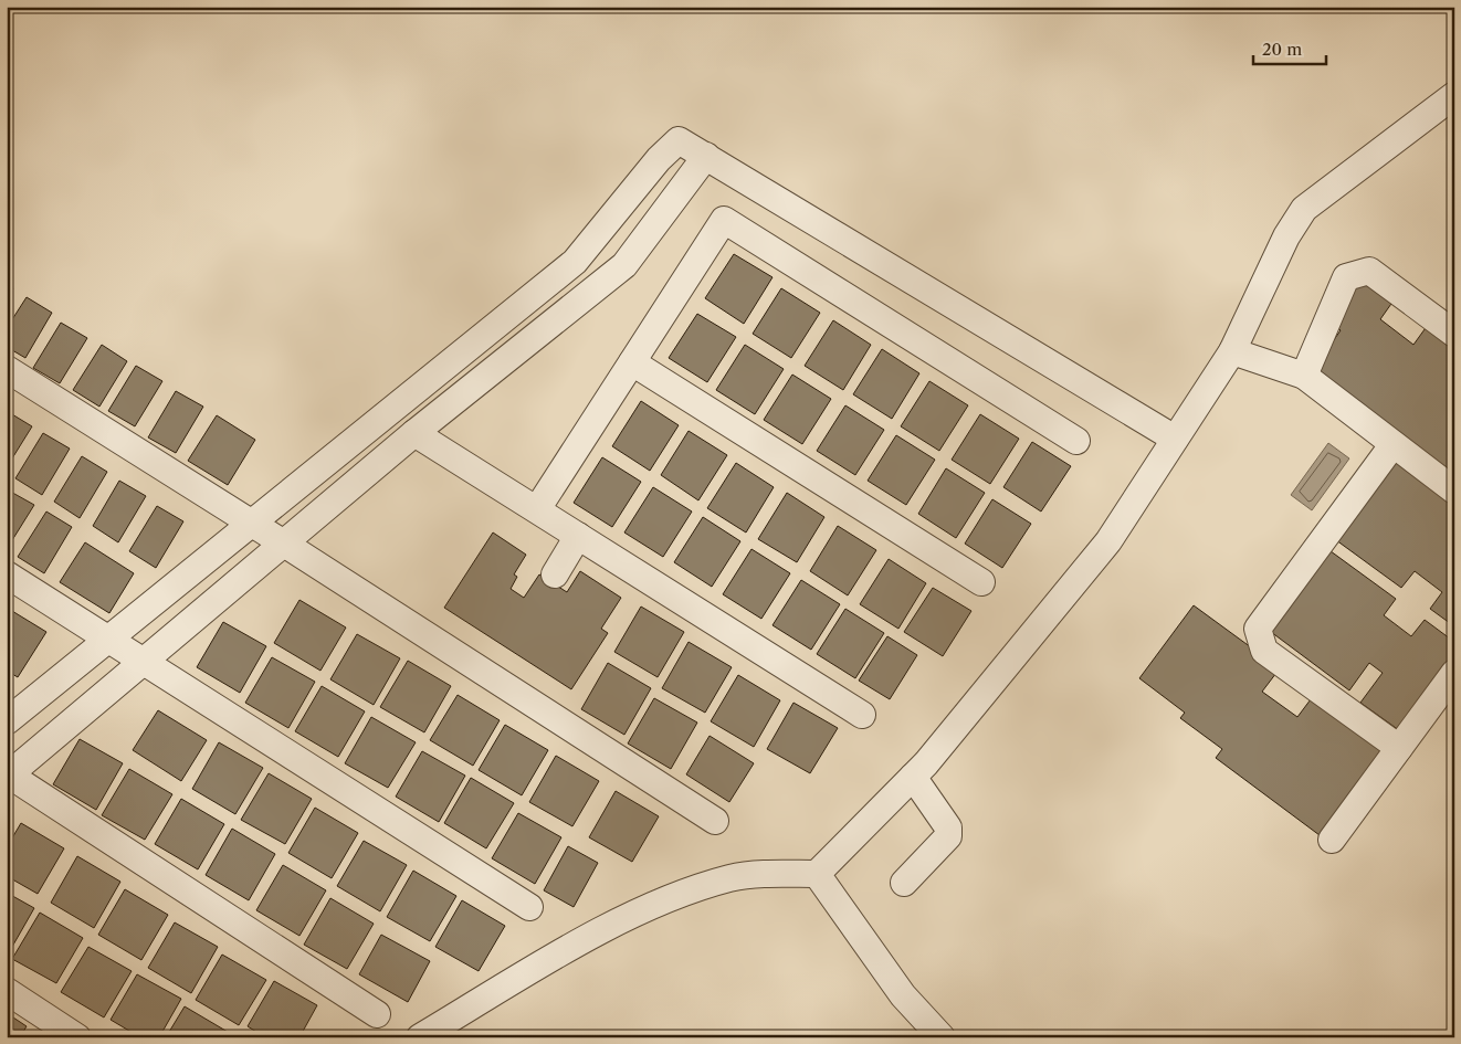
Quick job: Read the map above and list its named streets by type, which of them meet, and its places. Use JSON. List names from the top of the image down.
{
  "scale_bar": "20 m"
}
